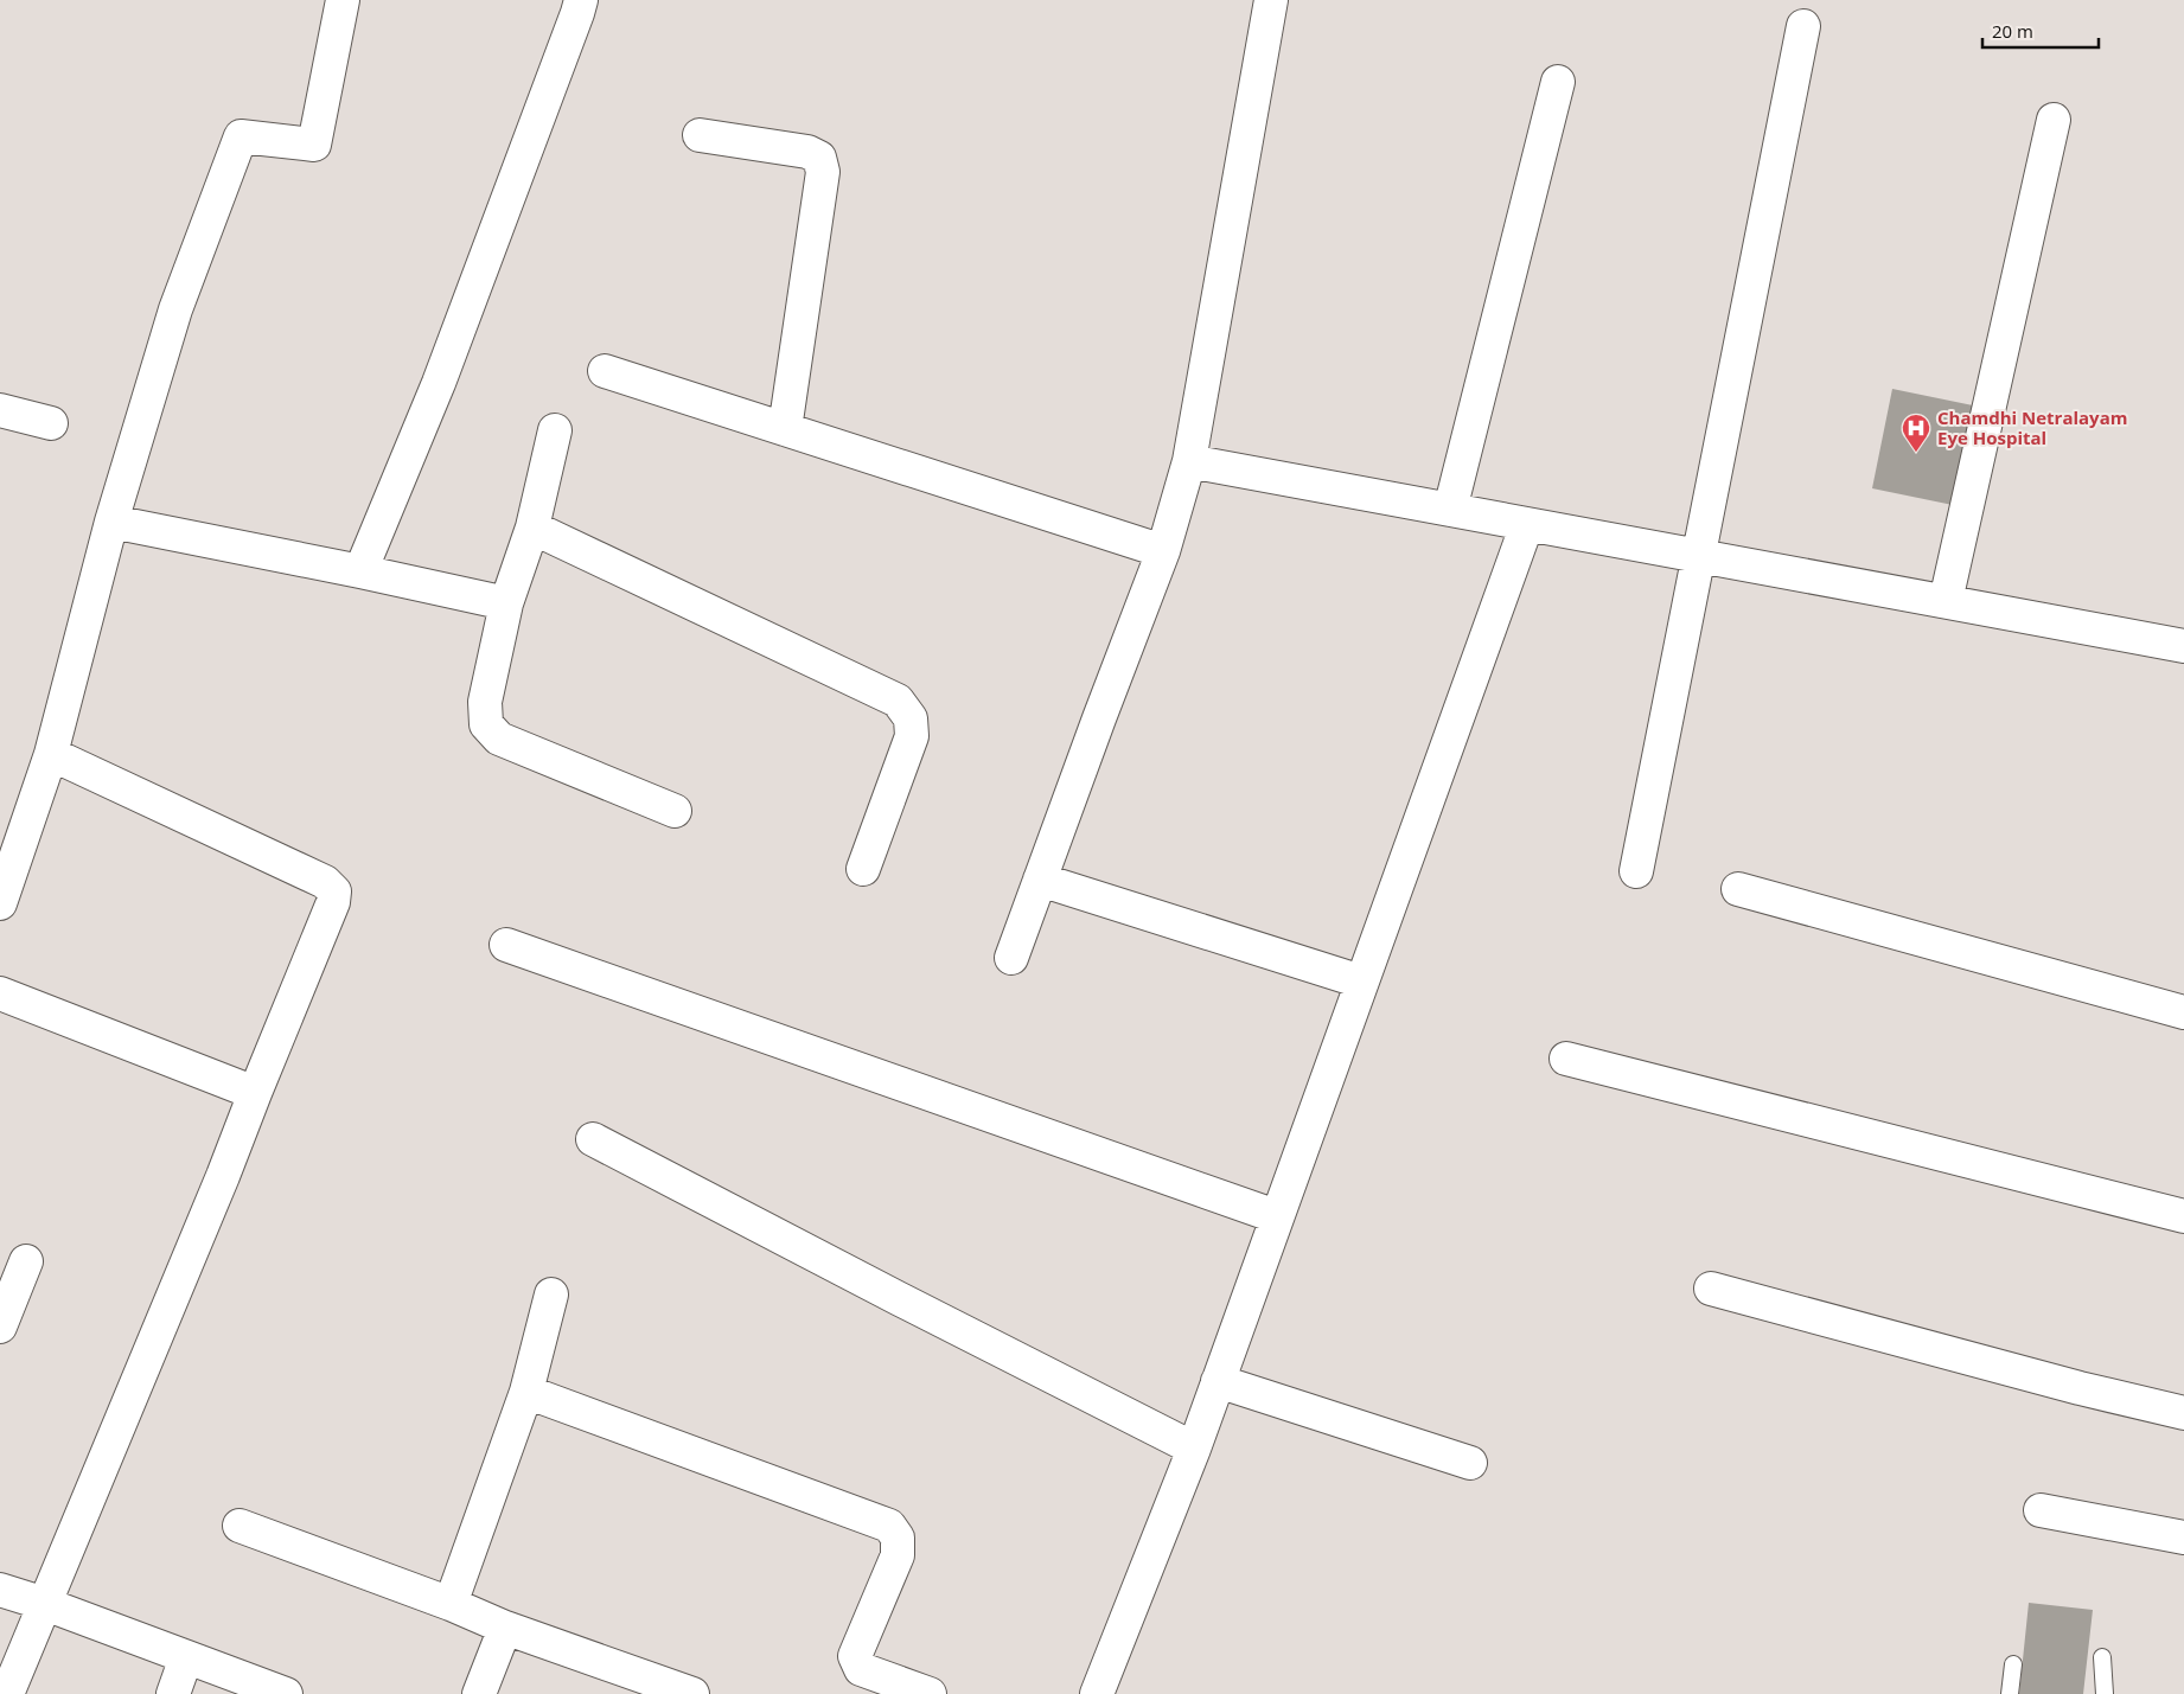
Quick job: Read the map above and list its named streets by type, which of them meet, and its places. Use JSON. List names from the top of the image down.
{
  "places": {
    "hospital": ["Chamdhi Netralayam Eye Hospital"]
  },
  "scale_bar": "20 m"
}
